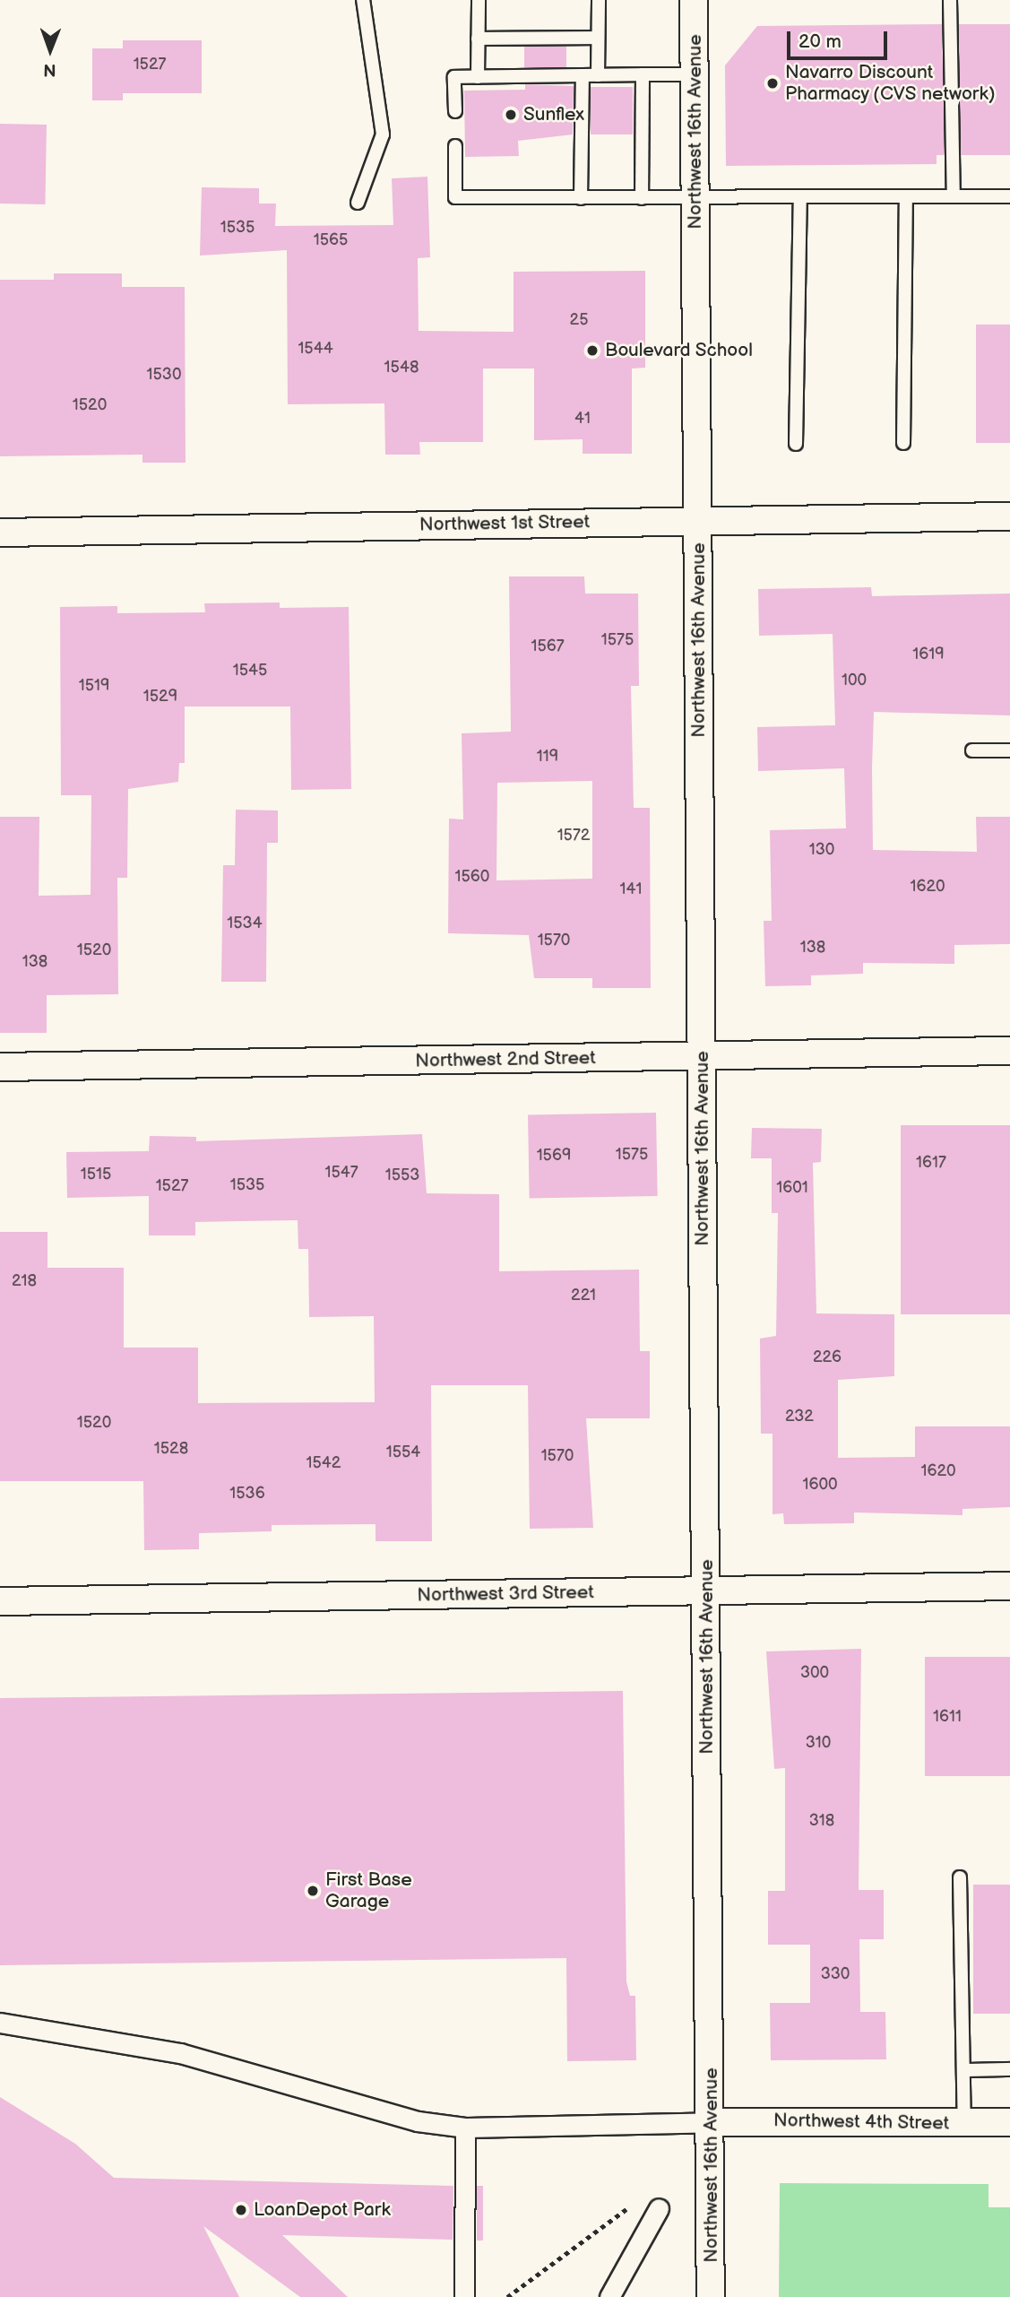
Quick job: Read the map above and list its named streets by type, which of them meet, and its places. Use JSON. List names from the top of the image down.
{
  "streets": {
    "street": [
      "Northwest 16th Avenue",
      "Northwest 1st Street",
      "Northwest 2nd Street",
      "Northwest 3rd Street",
      "Northwest 4th Street"
    ]
  },
  "crossings": [
    ["Northwest 16th Avenue", "Northwest 1st Street"],
    ["Northwest 16th Avenue", "Northwest 2nd Street"],
    ["Northwest 16th Avenue", "Northwest 3rd Street"],
    ["Northwest 16th Avenue", "Northwest 4th Street"]
  ],
  "places": [
    "Navarro Discount Pharmacy (CVS network)",
    "Sunflex",
    "Boulevard School",
    "First Base Garage",
    "LoanDepot Park"
  ],
  "house_numbers": [
    "1527",
    "1535",
    "1565",
    "25",
    "1544",
    "1548",
    "1530",
    "1520",
    "41",
    "1575",
    "1567",
    "1619",
    "1545",
    "100",
    "1519",
    "1529",
    "119",
    "1572",
    "130",
    "1560",
    "1620",
    "141",
    "1534",
    "1570",
    "138",
    "1520",
    "138",
    "1575",
    "1569",
    "1617",
    "1547",
    "1515",
    "1553",
    "1535",
    "1527",
    "1601",
    "218",
    "221",
    "226",
    "232",
    "1520",
    "1528",
    "1554",
    "1570",
    "1542",
    "1620",
    "1600",
    "1536",
    "300",
    "1611",
    "310",
    "318",
    "330"
  ],
  "scale_bar": "20 m",
  "north": "bottom"
}
